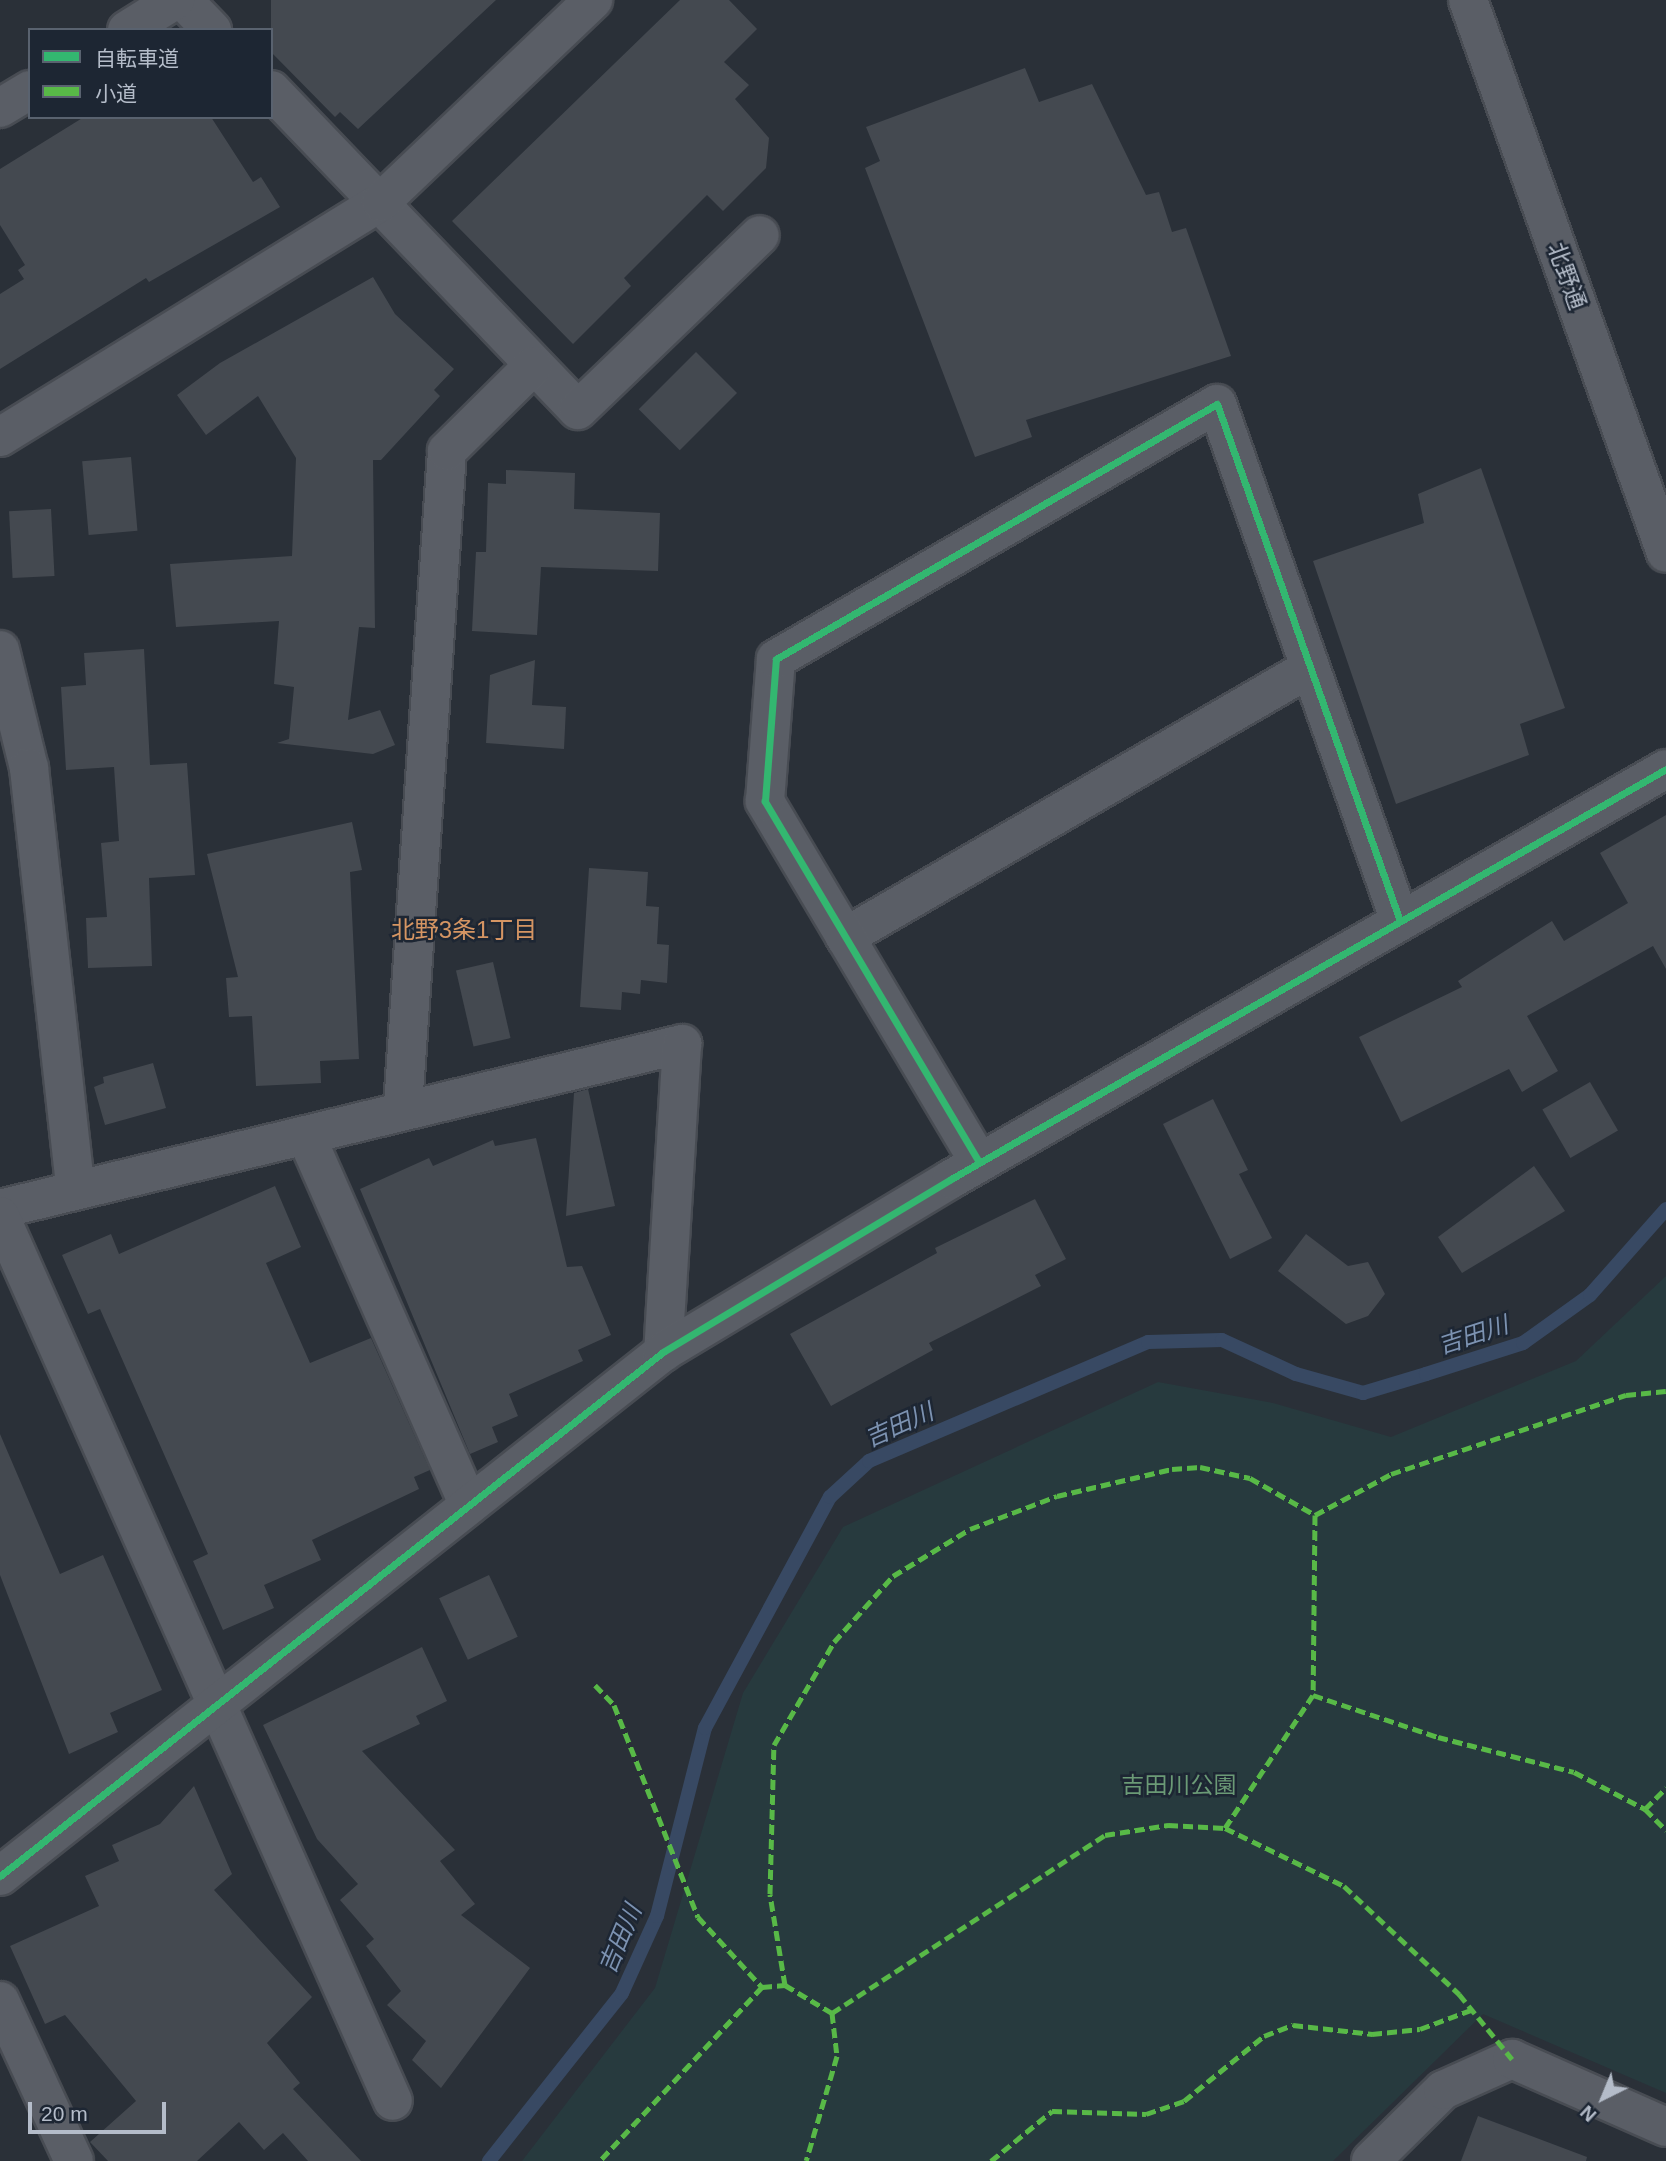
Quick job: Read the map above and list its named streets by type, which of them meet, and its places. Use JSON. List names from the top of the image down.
{
  "streets": {
    "street": ["北野通"]
  },
  "districts": ["北野3条1丁目"],
  "water": ["吉田川"],
  "parks": ["吉田川公園"],
  "legend": ["自転車道", "小道"],
  "scale_bar": "20 m",
  "north": "bottom left"
}
